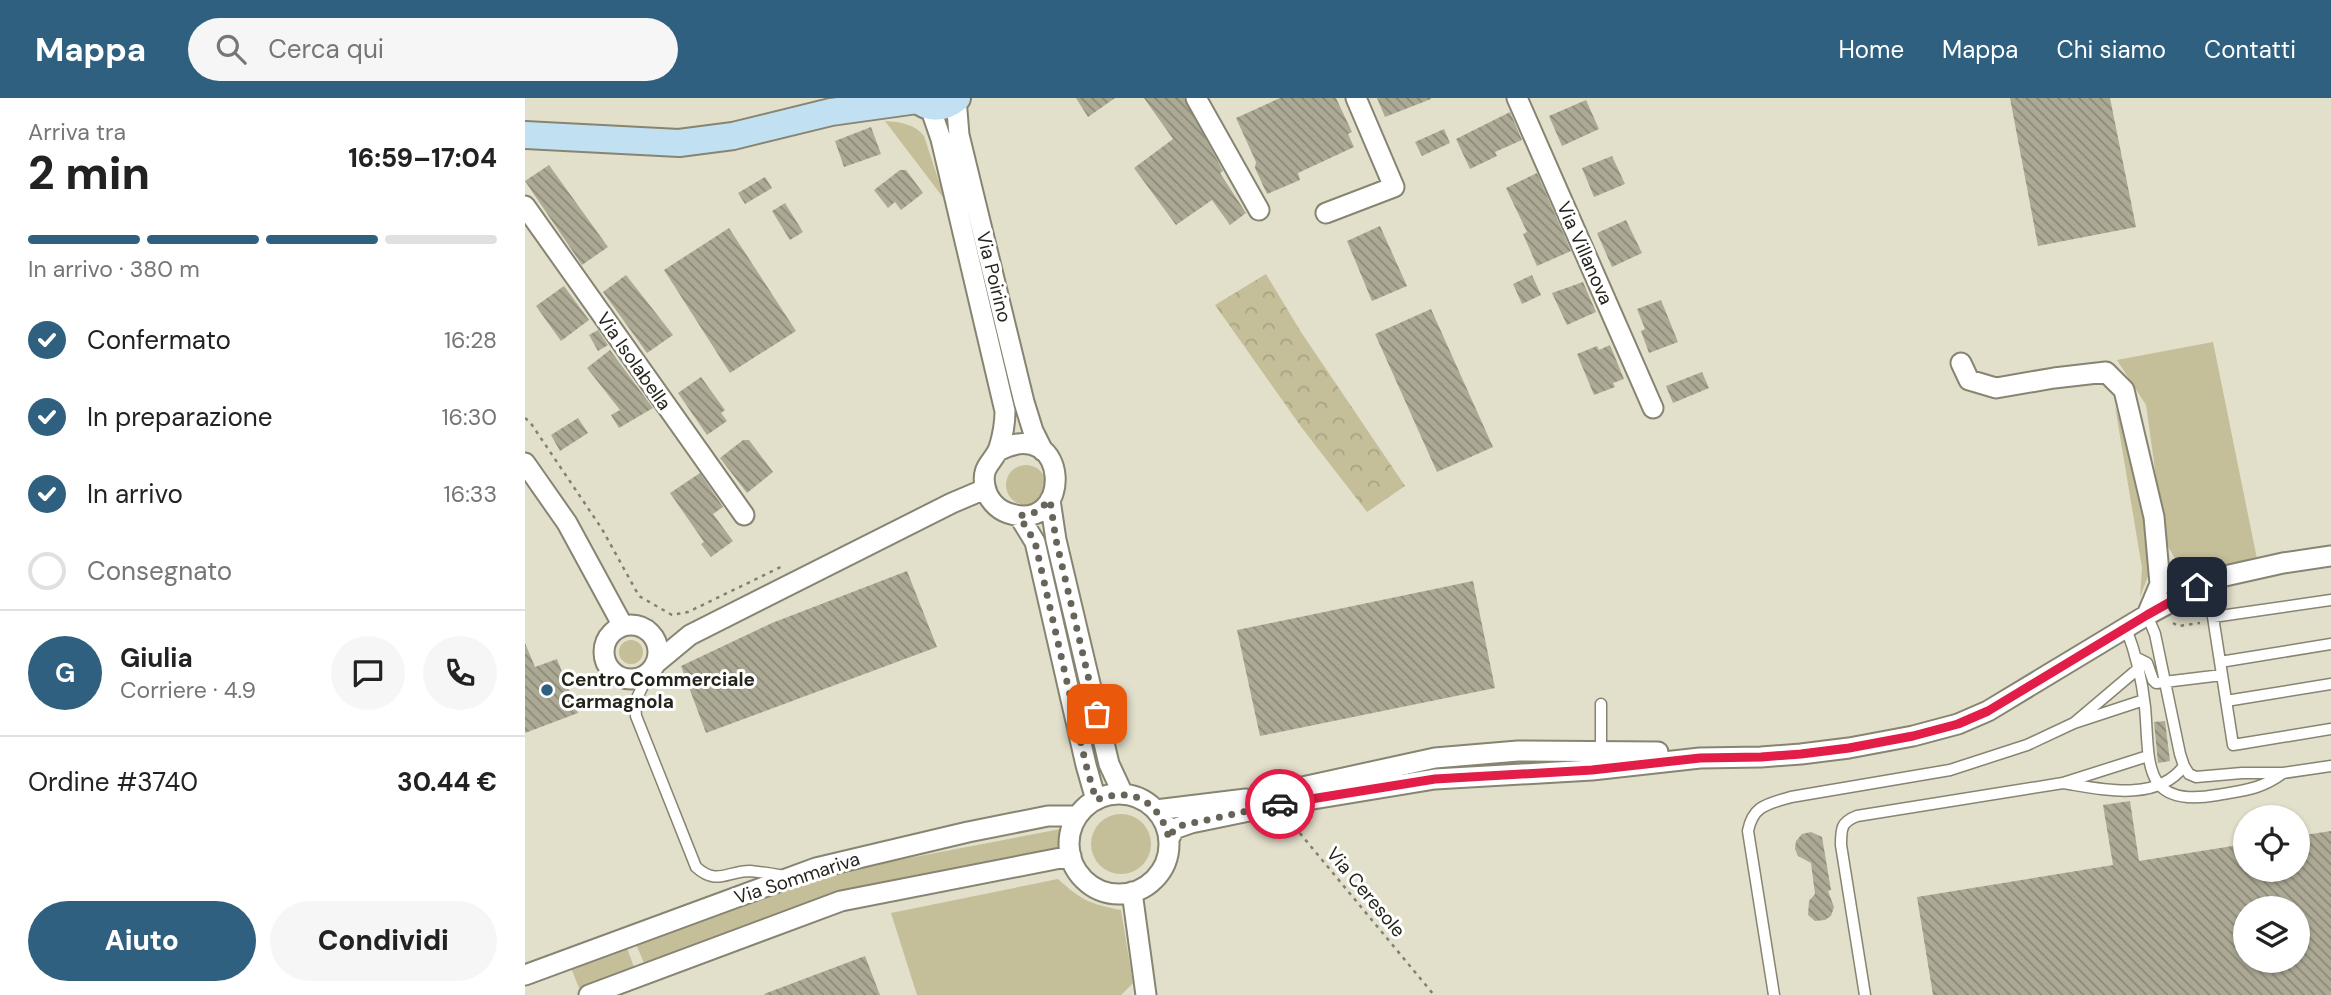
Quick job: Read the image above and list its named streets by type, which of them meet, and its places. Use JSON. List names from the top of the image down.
{
  "streets": {
    "street": [
      "Via Villanova",
      "Via Poirino",
      "Via Isolabella",
      "Via Sommariva"
    ],
    "path": ["Via Ceresole"]
  },
  "places": ["Centro Commerciale Carmagnola"],
  "page": {
    "header": "Mappa",
    "search": "Cerca qui",
    "nav": [
      "Home",
      "Mappa",
      "Chi siamo",
      "Contatti"
    ],
    "heading": ["2 min", "Arriva tra", "16:59–17:04"],
    "panel": [
      "Giulia",
      "Corriere · 4.9",
      "Ordine #3740",
      "30.44 €"
    ],
    "bar": "In arrivo · 380 m",
    "list": [
      ["Confermato", "16:28"],
      ["In preparazione", "16:30"],
      ["In arrivo", "16:33"],
      "Consegnato"
    ],
    "round": "G",
    "buttons": ["Aiuto", "Condividi"]
  }
}
